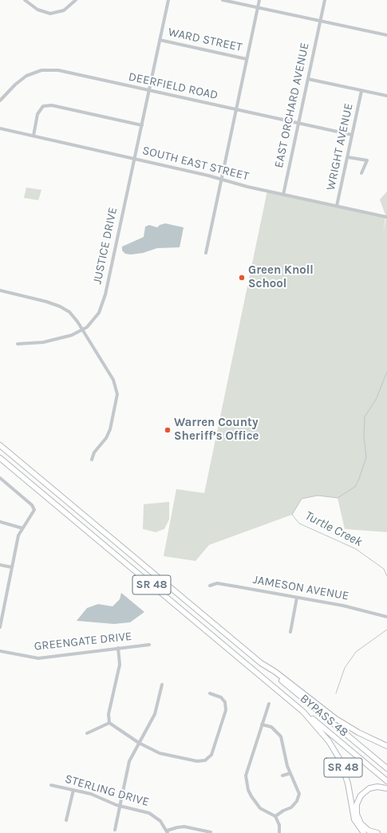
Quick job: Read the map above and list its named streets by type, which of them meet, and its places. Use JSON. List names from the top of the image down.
{
  "streets": {
    "highway": ["SR 48", "BYPASS 48"],
    "street": [
      "WARD STREET",
      "DEERFIELD ROAD",
      "EAST ORCHARD AVENUE",
      "WRIGHT AVENUE",
      "SOUTH EAST STREET",
      "JUSTICE DRIVE",
      "JAMESON AVENUE",
      "GREENGATE DRIVE",
      "STERLING DRIVE"
    ]
  },
  "crossings": [
    ["WARD STREET", "JUSTICE DRIVE"],
    ["DEERFIELD ROAD", "EAST ORCHARD AVENUE"],
    ["DEERFIELD ROAD", "WRIGHT AVENUE"],
    ["DEERFIELD ROAD", "JUSTICE DRIVE"],
    ["EAST ORCHARD AVENUE", "SOUTH EAST STREET"],
    ["WRIGHT AVENUE", "SOUTH EAST STREET"],
    ["SOUTH EAST STREET", "JUSTICE DRIVE"],
    ["SR 48", "BYPASS 48"]
  ],
  "water": ["Turtle Creek"],
  "places": ["Green Knoll School", "Warren County Sheriff’s Office"]
}
